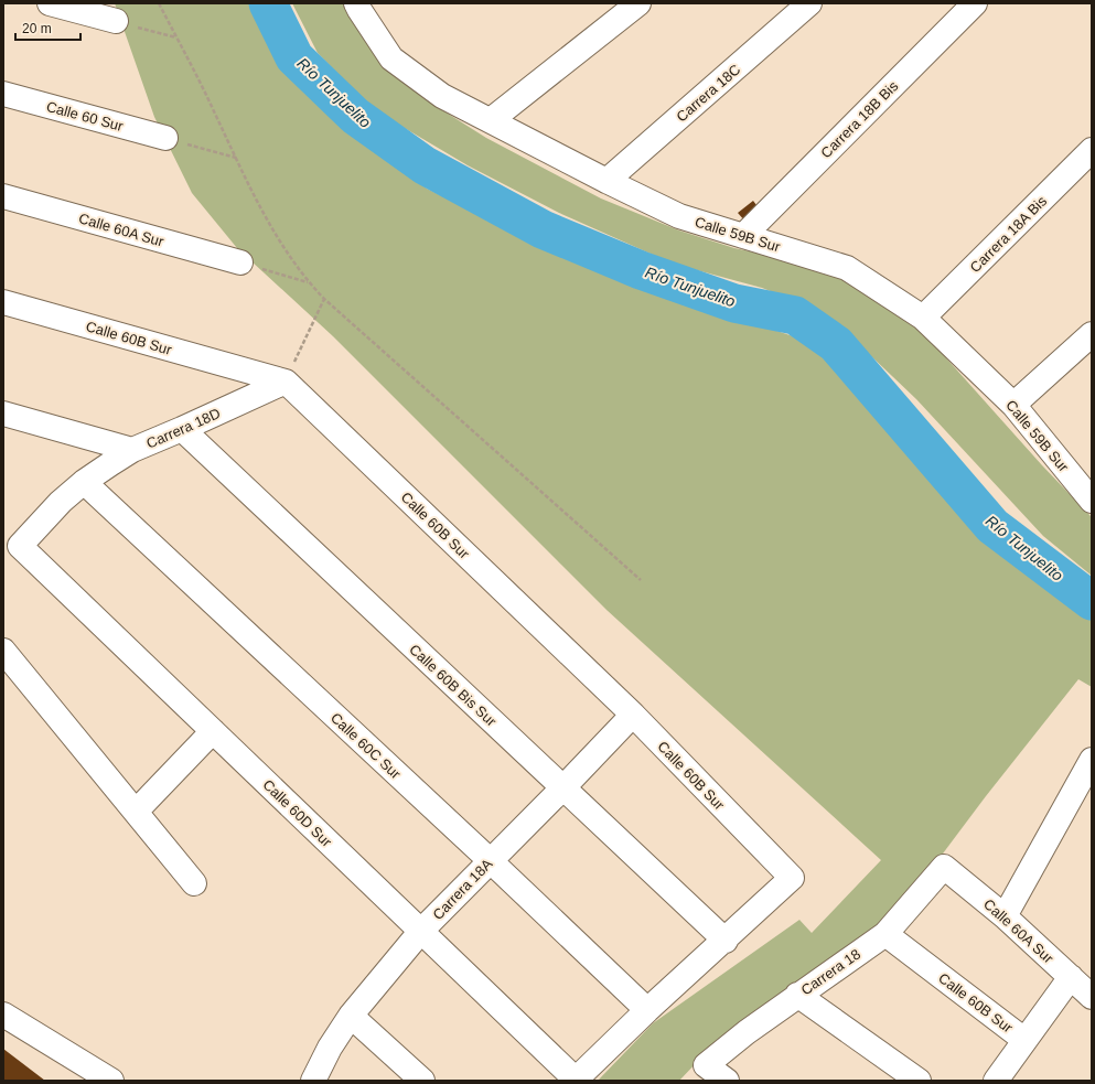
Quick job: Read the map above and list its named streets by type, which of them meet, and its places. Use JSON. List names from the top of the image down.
{
  "streets": {
    "street": [
      "Carrera 18C",
      "Calle 60 Sur",
      "Carrera 18B Bis",
      "Calle 60A Sur",
      "Calle 59B Sur",
      "Carrera 18A Bis",
      "Calle 60B Sur",
      "Carrera 18D",
      "Calle 60B Bis Sur",
      "Calle 60C Sur",
      "Calle 60D Sur",
      "Carrera 18A",
      "Carrera 18"
    ]
  },
  "crossings": [
    ["Carrera 18C", "Calle 59B Sur"],
    ["Carrera 18B Bis", "Calle 59B Sur"],
    ["Calle 60A Sur", "Carrera 18"],
    ["Calle 59B Sur", "Carrera 18A Bis"],
    ["Calle 60B Sur", "Carrera 18D"],
    ["Calle 60B Sur", "Calle 60B Bis Sur"],
    ["Calle 60B Sur", "Carrera 18A"],
    ["Calle 60B Sur", "Carrera 18"],
    ["Carrera 18D", "Calle 60B Bis Sur"],
    ["Carrera 18D", "Calle 60C Sur"],
    ["Carrera 18D", "Calle 60D Sur"],
    ["Calle 60B Bis Sur", "Carrera 18A"],
    ["Calle 60C Sur", "Carrera 18A"],
    ["Calle 60D Sur", "Carrera 18A"]
  ],
  "water": ["Río Tunjuelito"],
  "scale_bar": "20 m"
}
